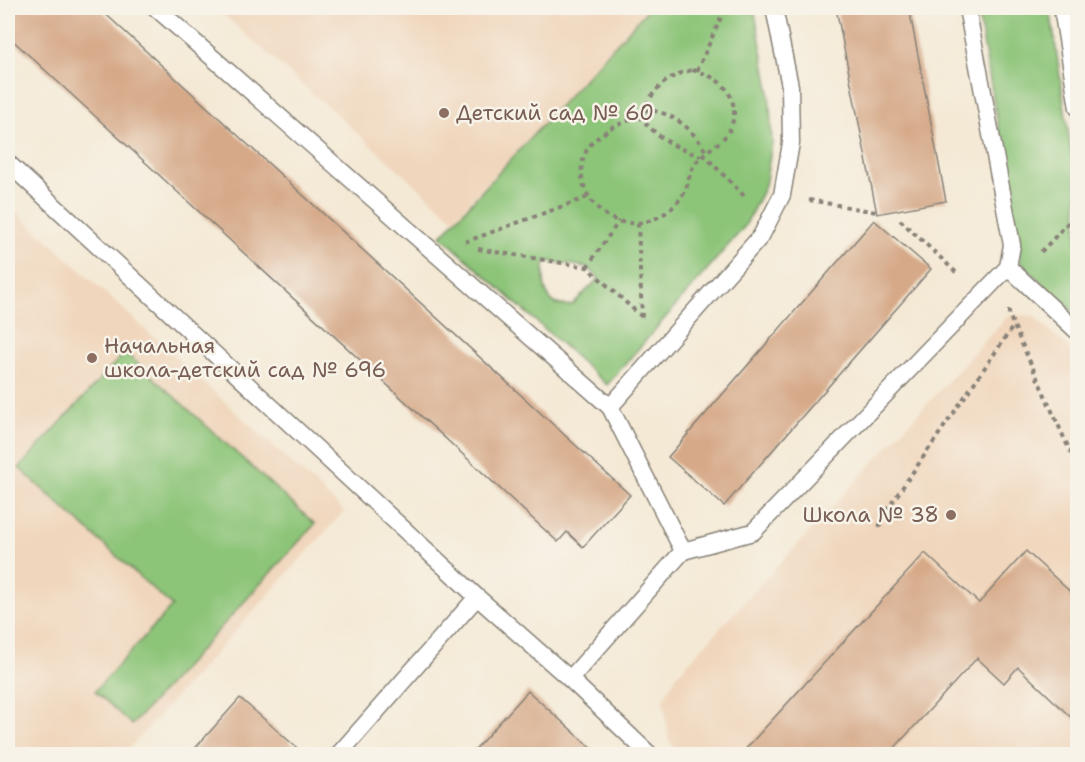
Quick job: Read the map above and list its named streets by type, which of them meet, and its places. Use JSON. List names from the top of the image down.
{
  "places": ["Детский сад № 60", "Начальная школа-детский сад № 696", "Школа № 38"]
}
